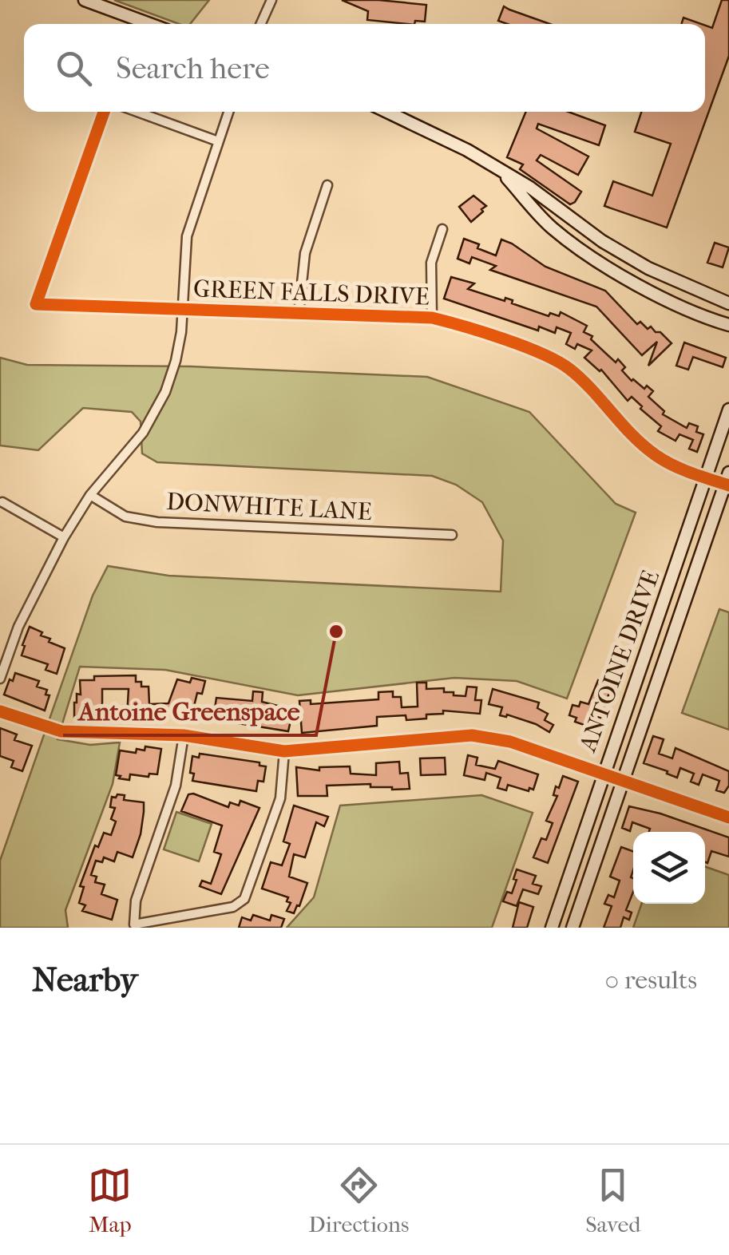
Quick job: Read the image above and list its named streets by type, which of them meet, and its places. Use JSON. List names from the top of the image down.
{
  "streets": {
    "main road": ["ANTOINE DRIVE"],
    "street": ["GREEN FALLS DRIVE", "DONWHITE LANE"]
  },
  "crossings": [
    ["GREEN FALLS DRIVE", "ANTOINE DRIVE"]
  ],
  "places": ["Antoine Greenspace"],
  "page": {
    "search": "Search here",
    "heading": ["Nearby", "0 results"],
    "nav": ["Map", "Directions", "Saved"]
  }
}
